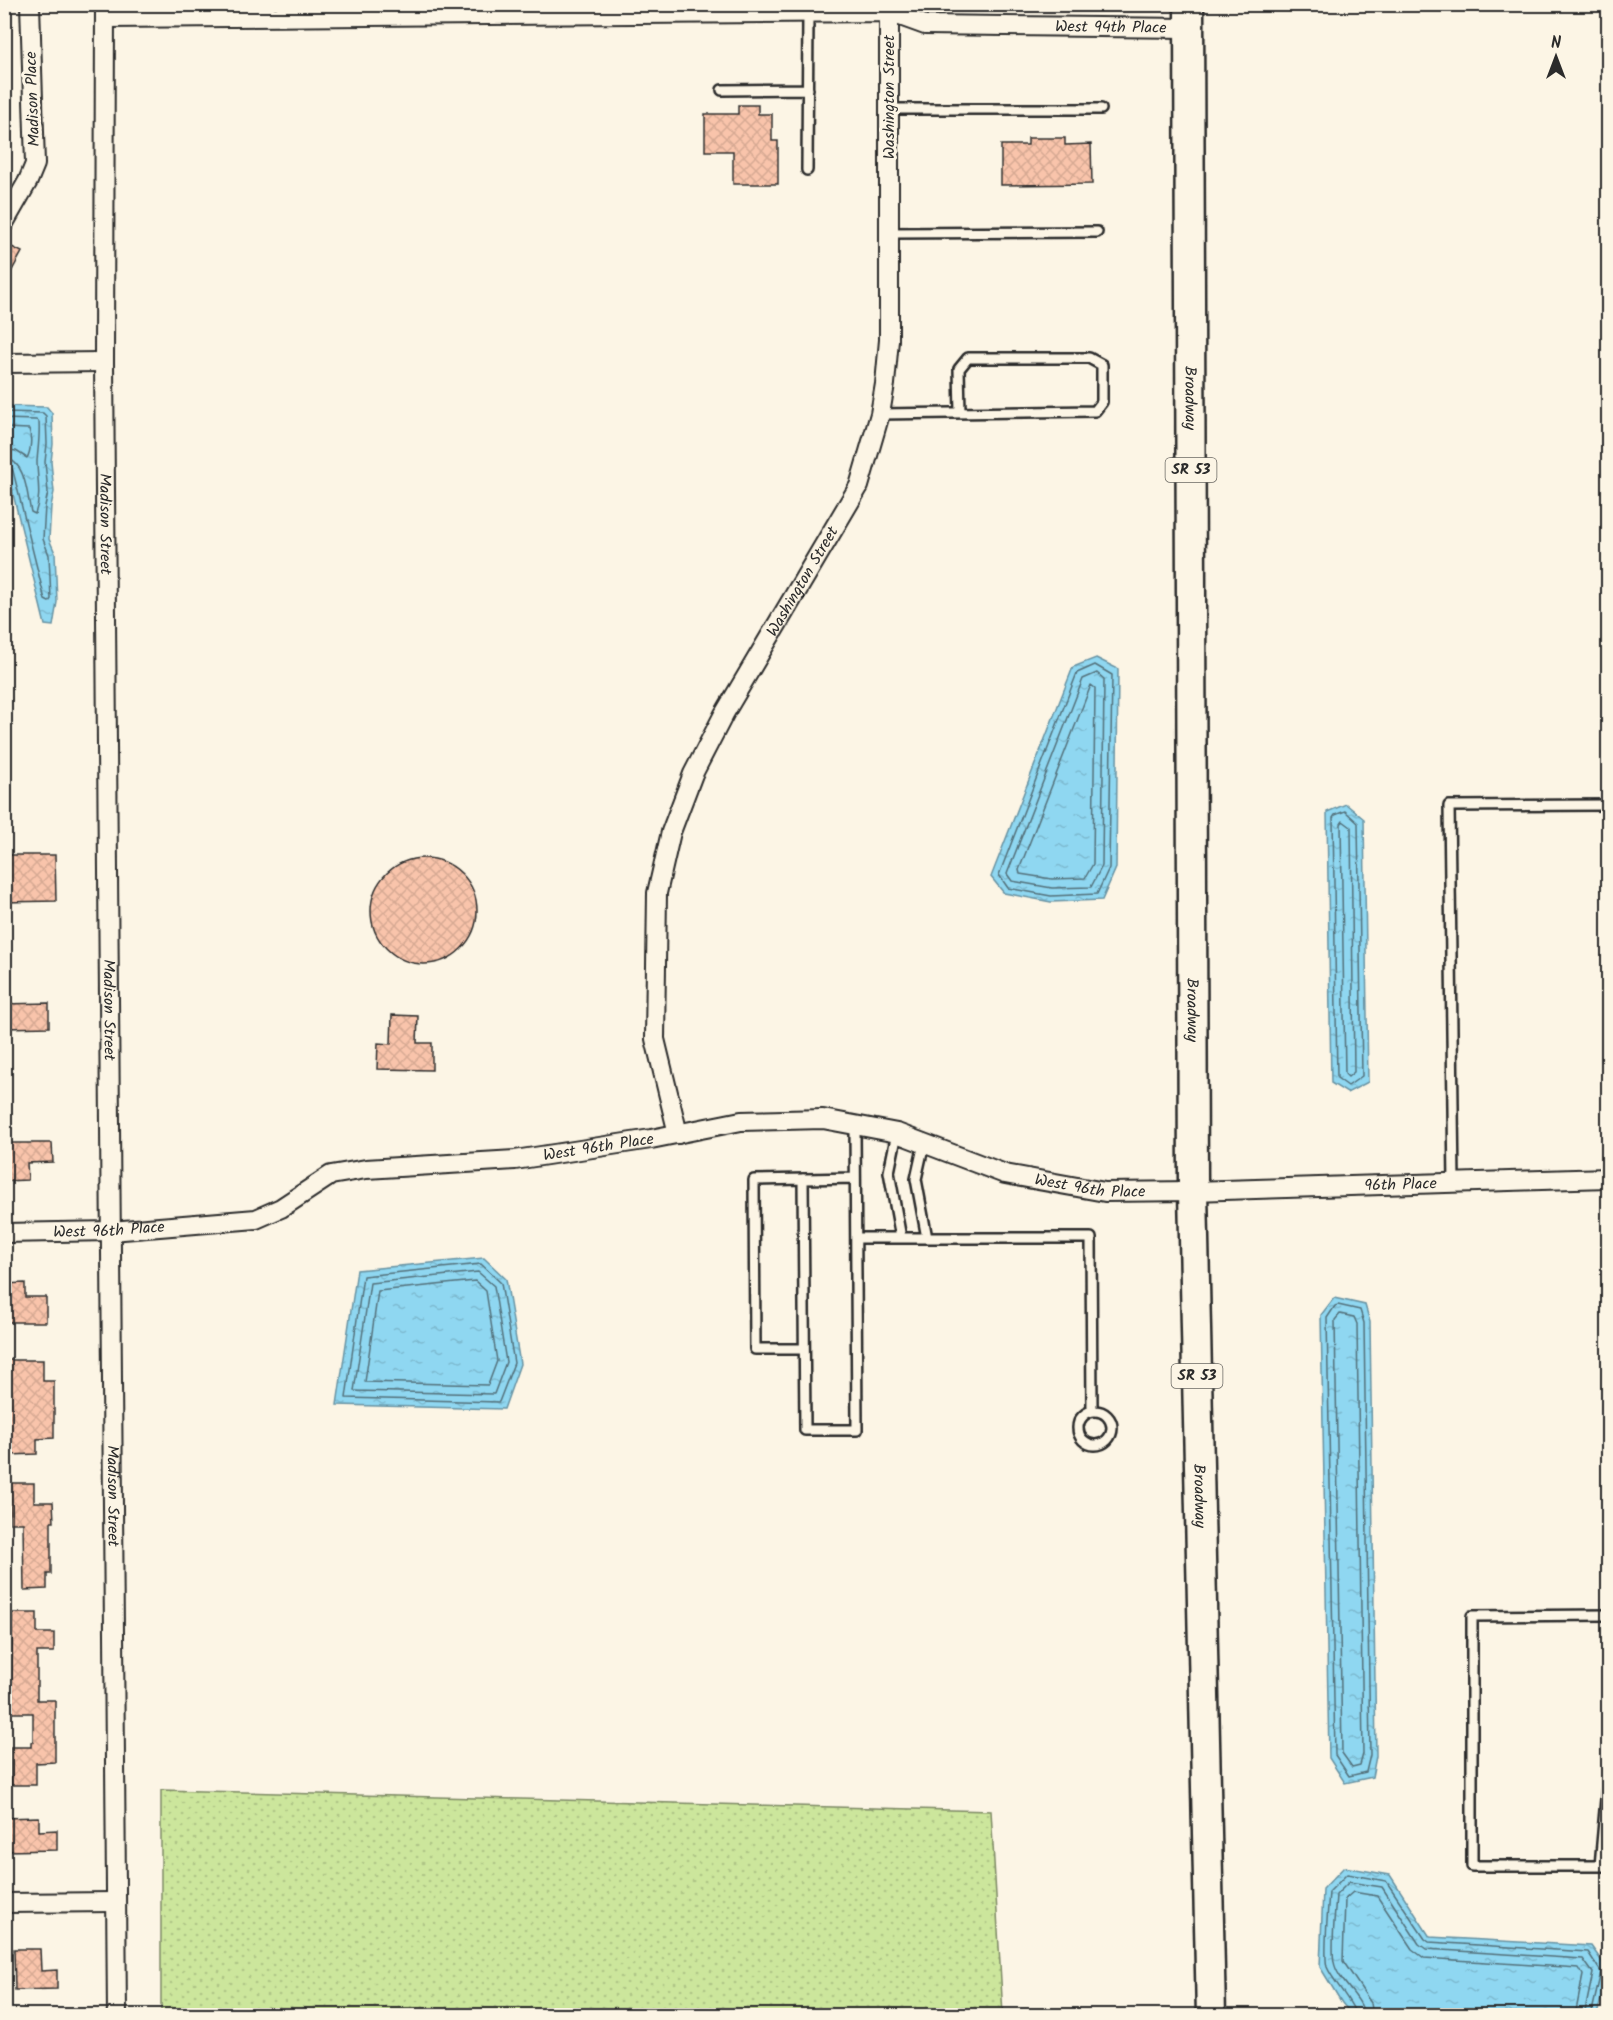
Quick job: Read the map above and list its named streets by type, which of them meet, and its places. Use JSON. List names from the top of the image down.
{
  "streets": {
    "main road": ["Broadway", "SR 53"],
    "street": [
      "West 94th Place",
      "Washington Street",
      "Madison Place",
      "Madison Street",
      "West 96th Place",
      "96th Place"
    ]
  },
  "crossings": [
    ["West 94th Place", "Washington Street"],
    ["West 94th Place", "Broadway"],
    ["West 94th Place", "Madison Street"],
    ["Washington Street", "West 96th Place"],
    ["Broadway", "West 96th Place"],
    ["Broadway", "96th Place"],
    ["Madison Street", "West 96th Place"],
    ["West 96th Place", "96th Place"]
  ],
  "north": "top"
}
